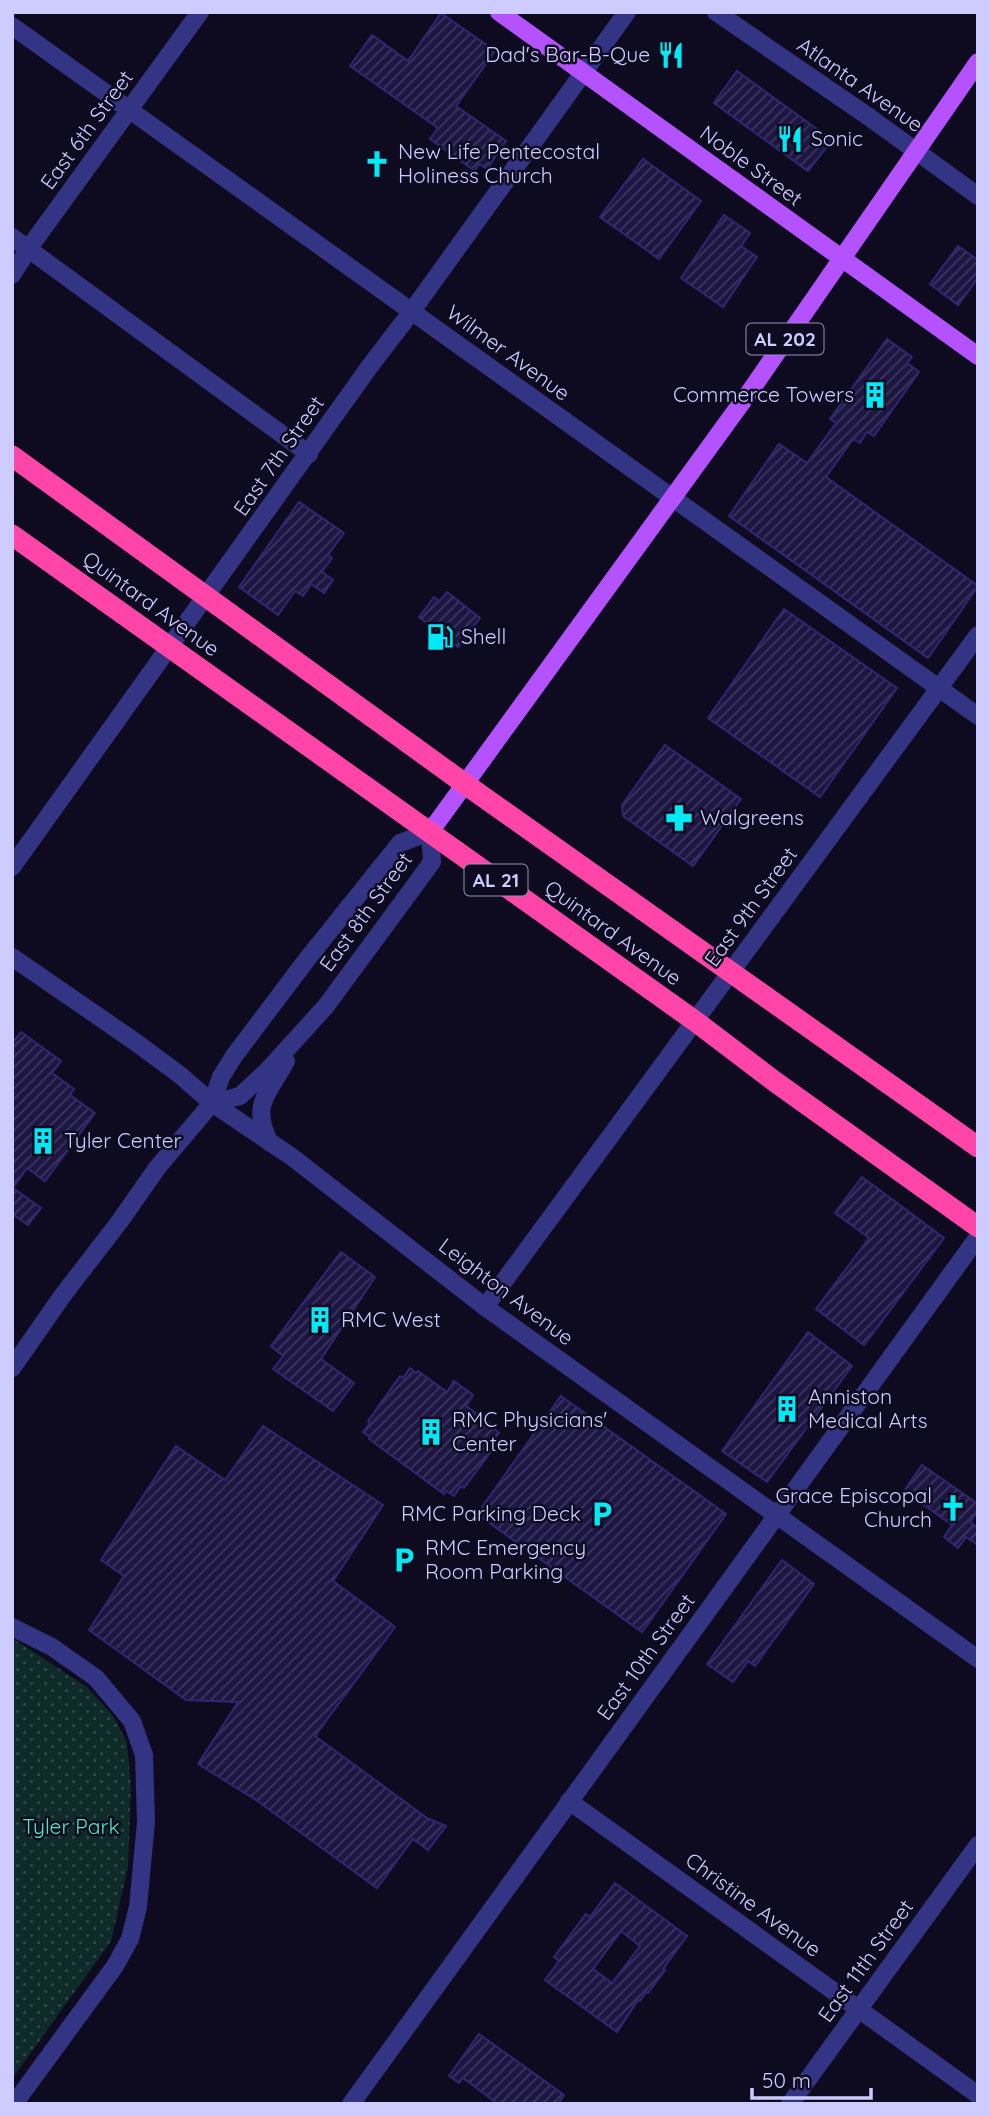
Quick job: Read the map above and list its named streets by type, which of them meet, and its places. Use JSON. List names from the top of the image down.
{
  "streets": {
    "highway": ["Quintard Avenue", "AL 21"],
    "main road": ["Noble Street", "AL 202"],
    "street": [
      "Atlanta Avenue",
      "East 6th Street",
      "Wilmer Avenue",
      "East 7th Street",
      "East 9th Street",
      "East 8th Street",
      "Leighton Avenue",
      "East 10th Street",
      "Christine Avenue",
      "East 11th Street"
    ]
  },
  "crossings": [
    ["Atlanta Avenue", "AL 202"],
    ["East 6th Street", "Wilmer Avenue"],
    ["Noble Street", "AL 202"],
    ["Noble Street", "East 7th Street"],
    ["AL 202", "Wilmer Avenue"],
    ["AL 202", "Quintard Avenue"],
    ["AL 202", "East 8th Street"],
    ["Wilmer Avenue", "East 7th Street"],
    ["Wilmer Avenue", "East 9th Street"],
    ["East 7th Street", "Quintard Avenue"],
    ["Quintard Avenue", "East 9th Street"],
    ["Quintard Avenue", "East 8th Street"],
    ["East 9th Street", "Leighton Avenue"],
    ["East 8th Street", "Leighton Avenue"],
    ["Leighton Avenue", "East 10th Street"],
    ["East 10th Street", "Christine Avenue"],
    ["Christine Avenue", "East 11th Street"]
  ],
  "parks": ["Tyler Park"],
  "places": {
    "restaurant": ["Dad's Bar-B-Que", "Sonic"],
    "church": ["New Life Pentecostal Holiness Church", "Grace Episcopal Church"],
    "building": [
      "Commerce Towers",
      "Tyler Center",
      "RMC West",
      "Anniston Medical Arts",
      "RMC Physicians' Center"
    ],
    "fuel station": ["Shell"],
    "pharmacy": ["Walgreens"],
    "parking": ["RMC Parking Deck", "RMC Emergency Room Parking"]
  },
  "scale_bar": "50 m"
}
